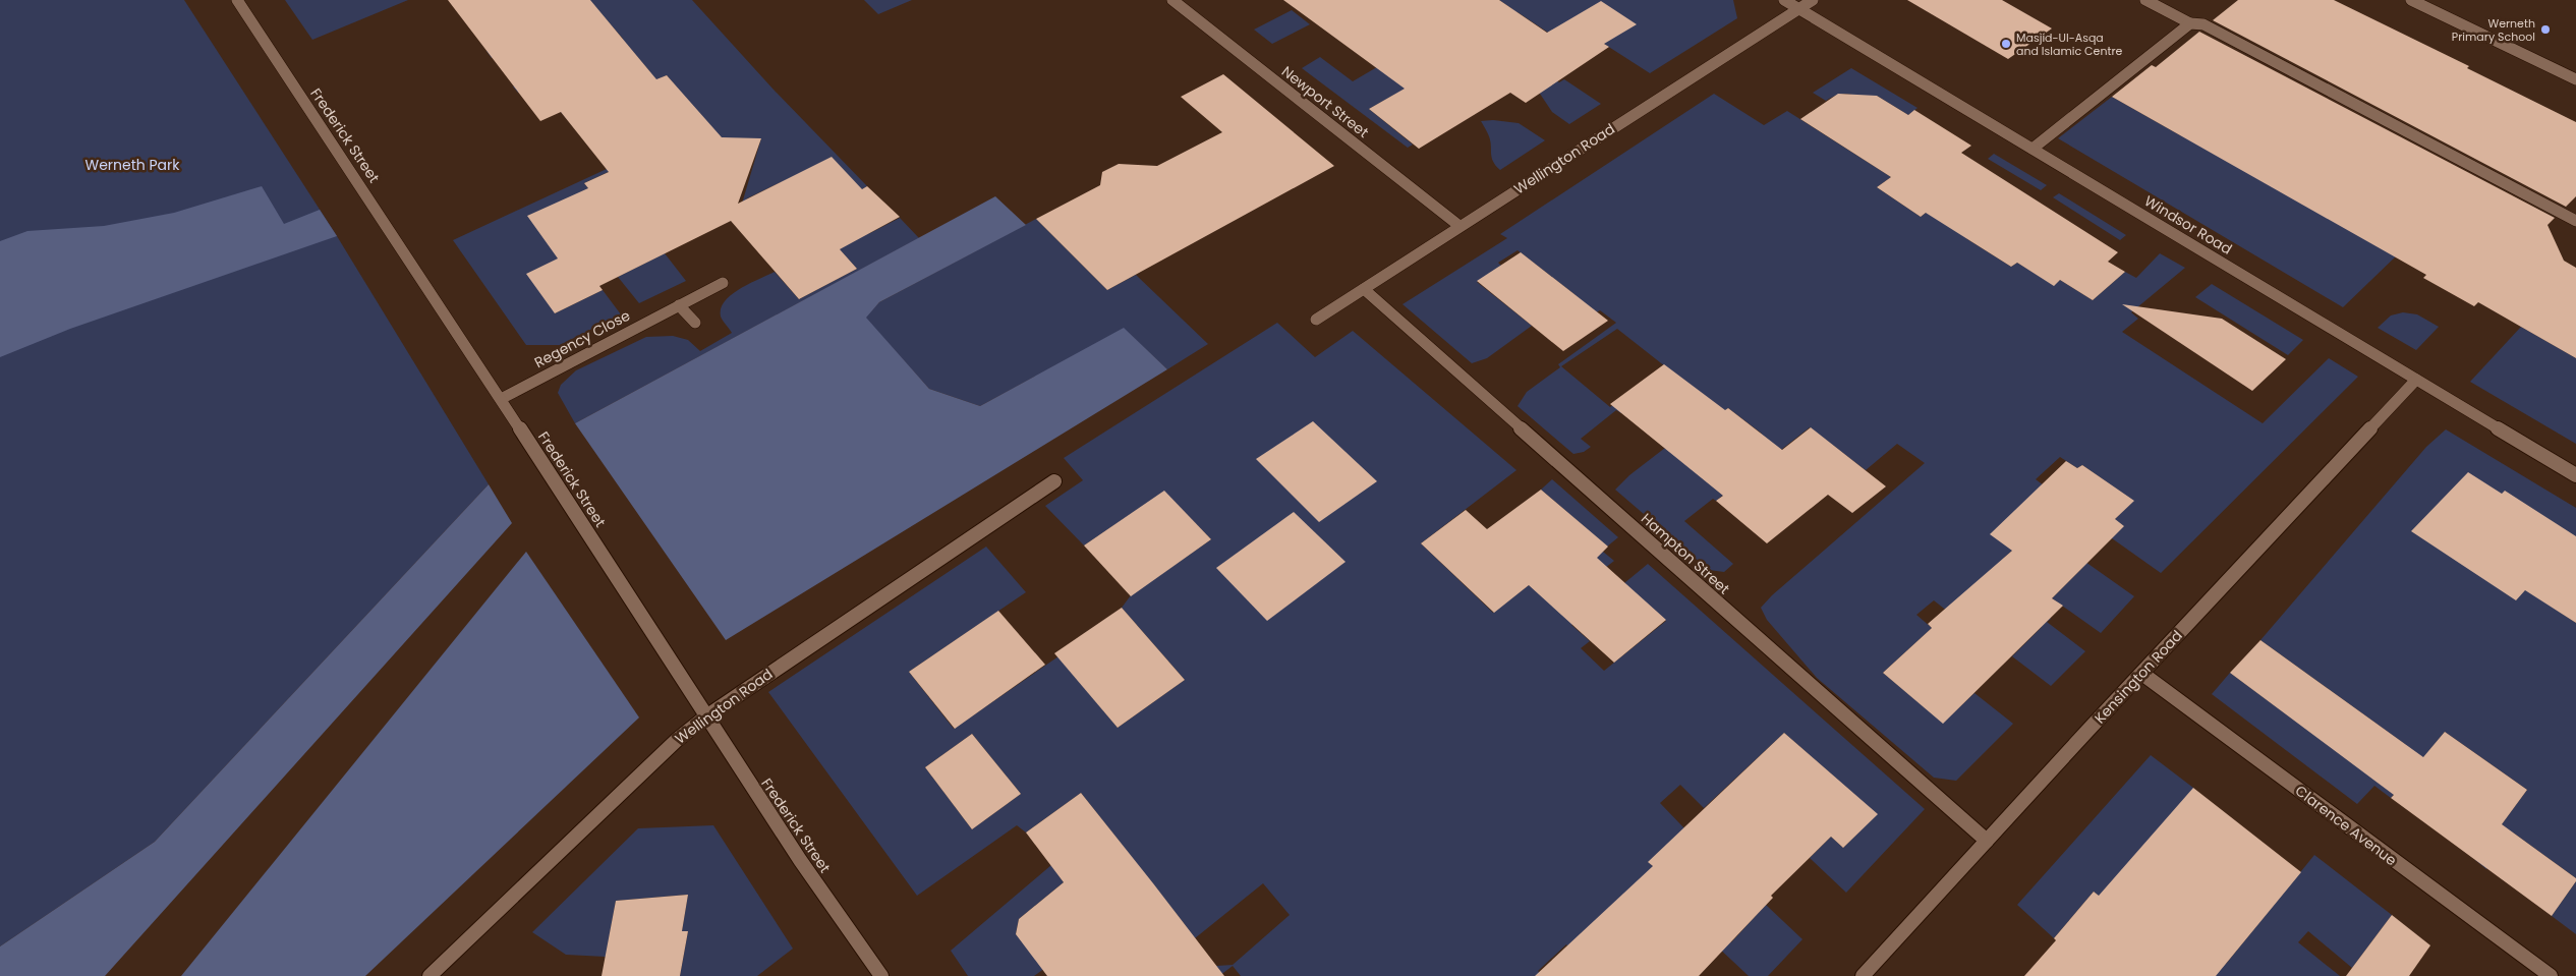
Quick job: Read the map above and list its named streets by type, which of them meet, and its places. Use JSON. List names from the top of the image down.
{
  "streets": {
    "street": [
      "Newport Street",
      "Frederick Street",
      "Wellington Road",
      "Windsor Road",
      "Regency Close",
      "Hampton Street",
      "Kensington Road",
      "Clarence Avenue"
    ]
  },
  "crossings": [
    ["Newport Street", "Wellington Road"],
    ["Frederick Street", "Wellington Road"],
    ["Frederick Street", "Regency Close"],
    ["Wellington Road", "Windsor Road"],
    ["Wellington Road", "Hampton Street"],
    ["Windsor Road", "Kensington Road"],
    ["Hampton Street", "Kensington Road"],
    ["Kensington Road", "Clarence Avenue"]
  ],
  "parks": ["Werneth Park"],
  "places": ["Werneth Primary School", "Masjid-Ul-Asqa and Islamic Centre"]
}
